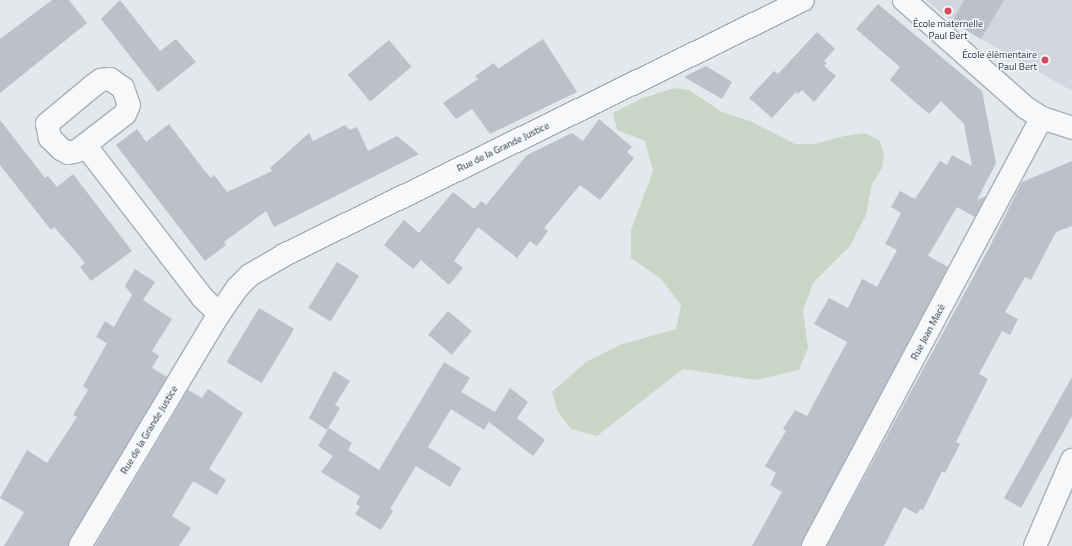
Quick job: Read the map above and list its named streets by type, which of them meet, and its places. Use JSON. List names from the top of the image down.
{
  "streets": {
    "street": ["Rue de la Grande Justice", "Rue Jean Macé"]
  },
  "places": ["École maternelle Paul Bert", "École élémentaire Paul Bert"]
}
